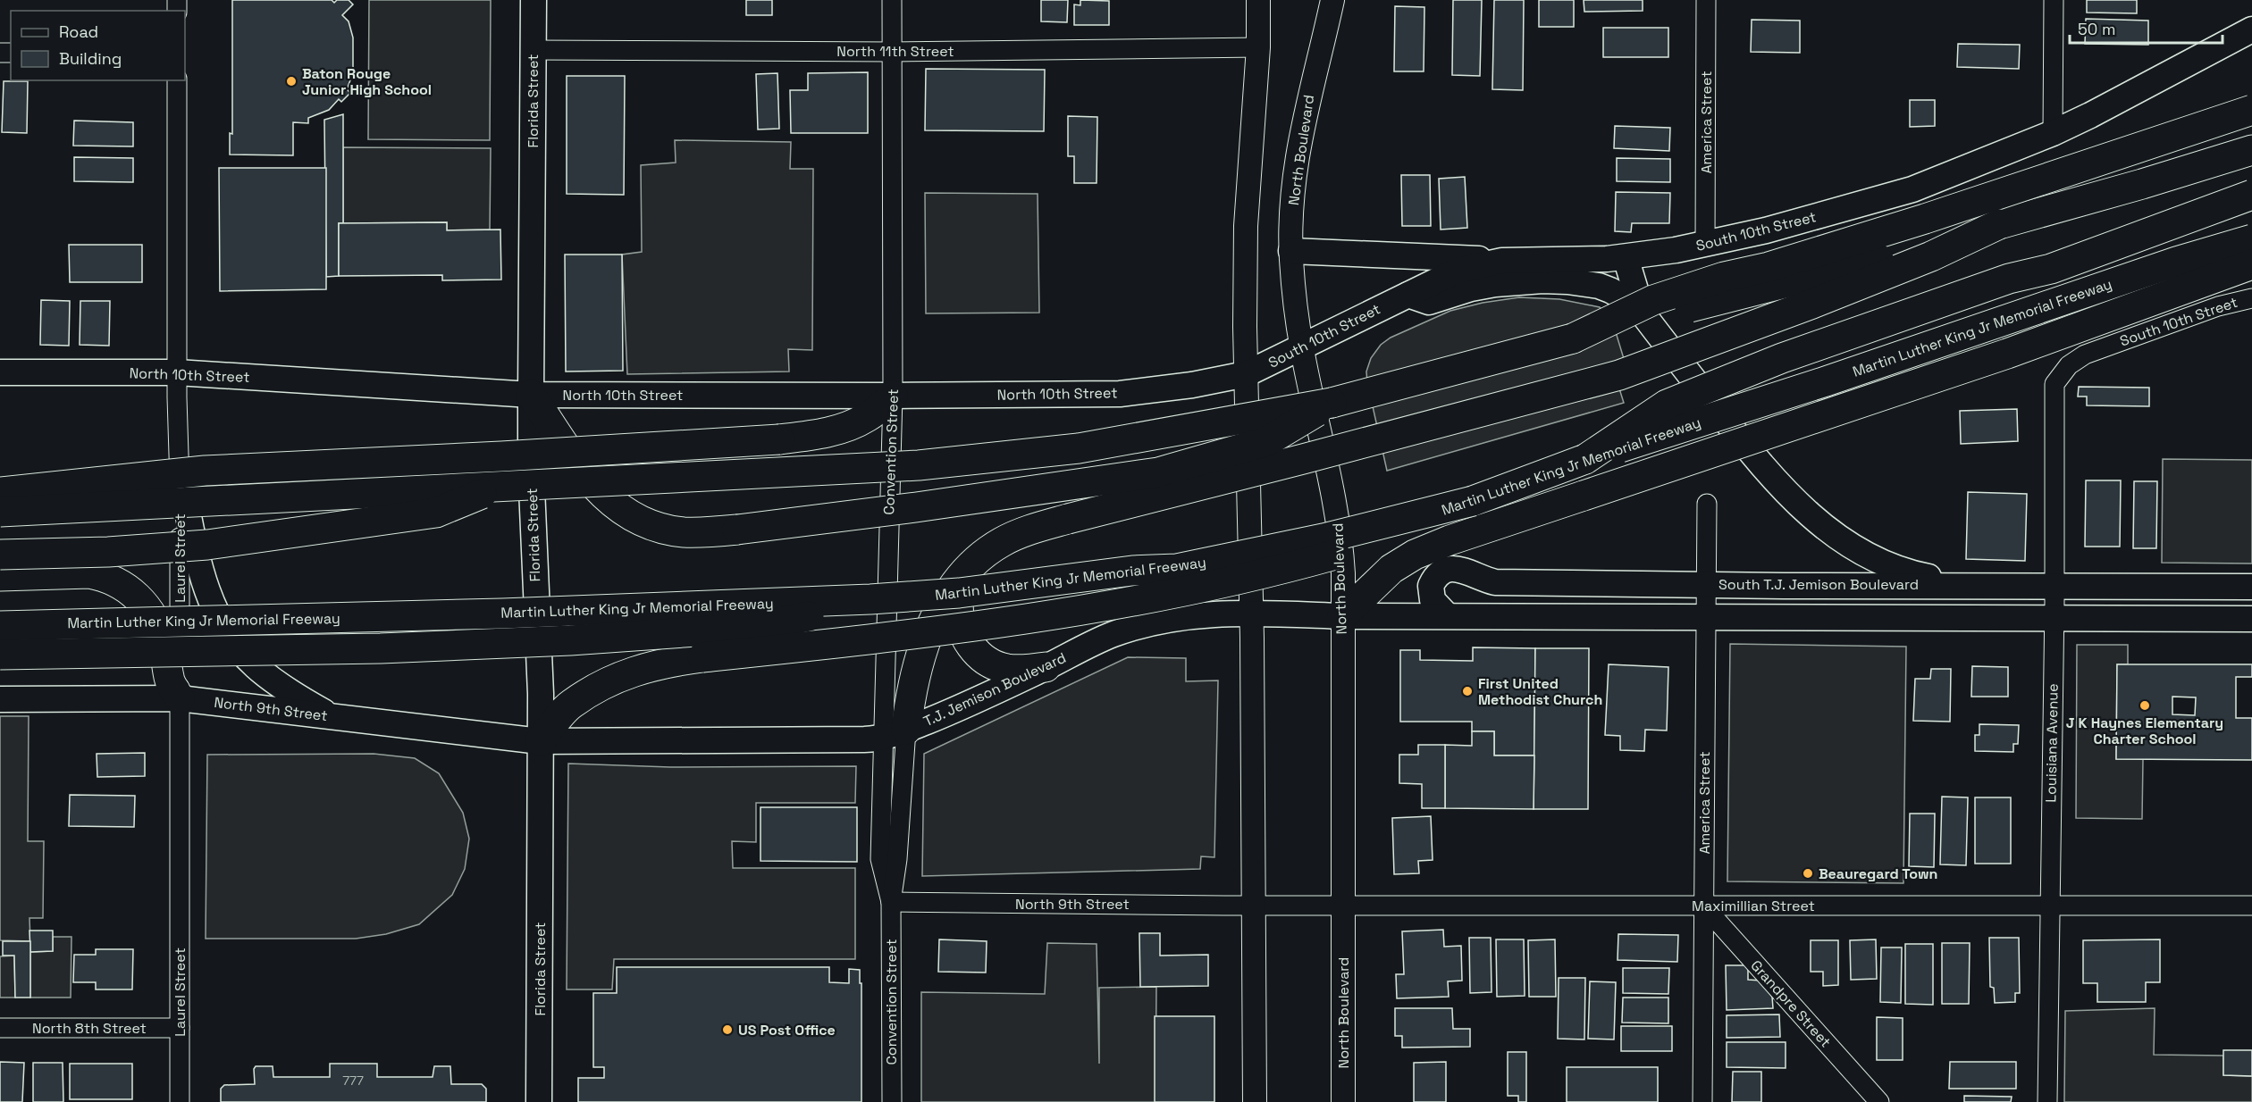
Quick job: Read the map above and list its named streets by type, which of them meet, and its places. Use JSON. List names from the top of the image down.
{
  "streets": {
    "highway": ["Martin Luther King Jr Memorial Freeway"],
    "main road": [
      "Florida Street",
      "South 10th Street",
      "North 10th Street",
      "South T.J. Jemison Boulevard",
      "T.J. Jemison Boulevard",
      "North 9th Street"
    ],
    "street": [
      "North 11th Street",
      "America Street",
      "North Boulevard",
      "Convention Street",
      "Laurel Street",
      "Louisiana Avenue",
      "Maximillian Street",
      "Grandpre Street",
      "North 8th Street"
    ]
  },
  "crossings": [
    ["North 11th Street", "Florida Street"],
    ["North 11th Street", "Convention Street"],
    ["Florida Street", "North 10th Street"],
    ["Florida Street", "T.J. Jemison Boulevard"],
    ["Florida Street", "North 9th Street"],
    ["America Street", "South 10th Street"],
    ["America Street", "South T.J. Jemison Boulevard"],
    ["America Street", "Maximillian Street"],
    ["America Street", "Grandpre Street"],
    ["North Boulevard", "South 10th Street"],
    ["North Boulevard", "T.J. Jemison Boulevard"],
    ["North Boulevard", "Maximillian Street"],
    ["South 10th Street", "North 10th Street"],
    ["South 10th Street", "Louisiana Avenue"],
    ["North 10th Street", "Convention Street"],
    ["North 10th Street", "Laurel Street"],
    ["Convention Street", "T.J. Jemison Boulevard"],
    ["Convention Street", "North 9th Street"],
    ["Laurel Street", "North 9th Street"],
    ["Laurel Street", "North 8th Street"],
    ["South T.J. Jemison Boulevard", "Louisiana Avenue"],
    ["T.J. Jemison Boulevard", "North 9th Street"],
    ["North 9th Street", "Maximillian Street"],
    ["Louisiana Avenue", "Maximillian Street"],
    ["Maximillian Street", "Grandpre Street"]
  ],
  "places": [
    "Baton Rouge Junior High School",
    "First United Methodist Church",
    "J K Haynes Elementary Charter School",
    "Beauregard Town",
    "US Post Office"
  ],
  "house_numbers": ["777"],
  "legend": ["Road", "Building"],
  "scale_bar": "50 m"
}
